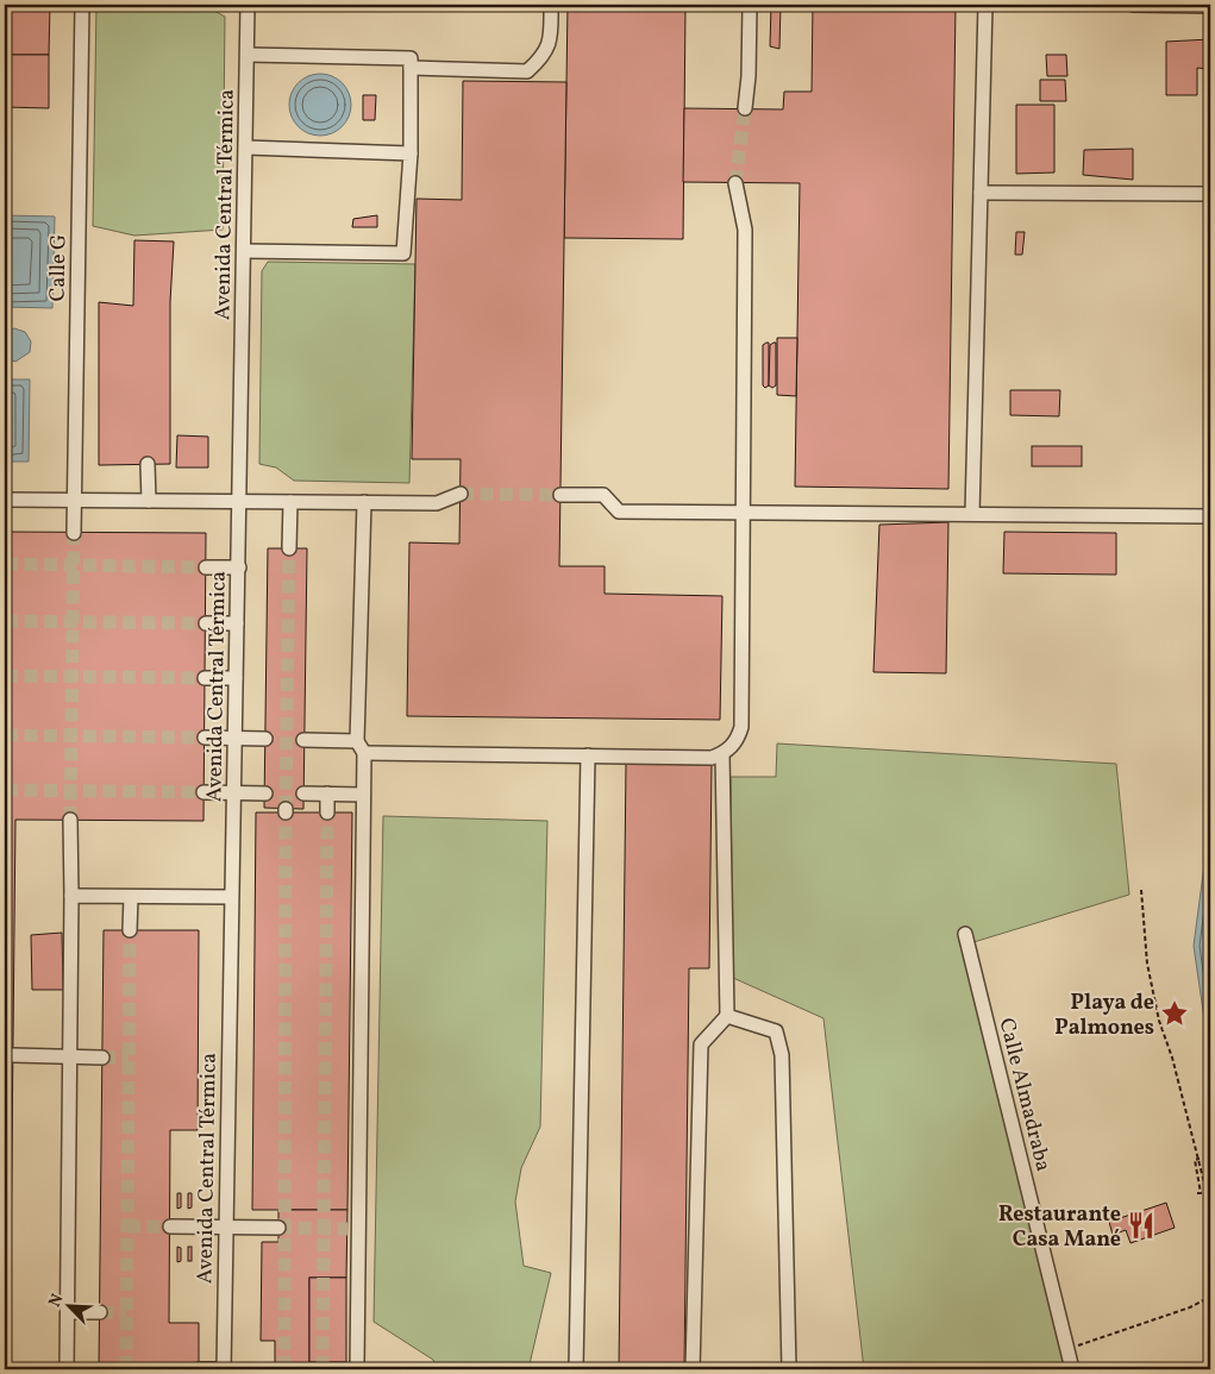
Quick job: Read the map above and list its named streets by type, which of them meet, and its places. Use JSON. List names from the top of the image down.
{
  "streets": {
    "street": ["Avenida Central Térmica", "Calle G", "Calle Almadraba"]
  },
  "places": {
    "place": ["Playa de Palmones"],
    "restaurant": ["Restaurante Casa Mané"]
  },
  "north": "top left"
}
